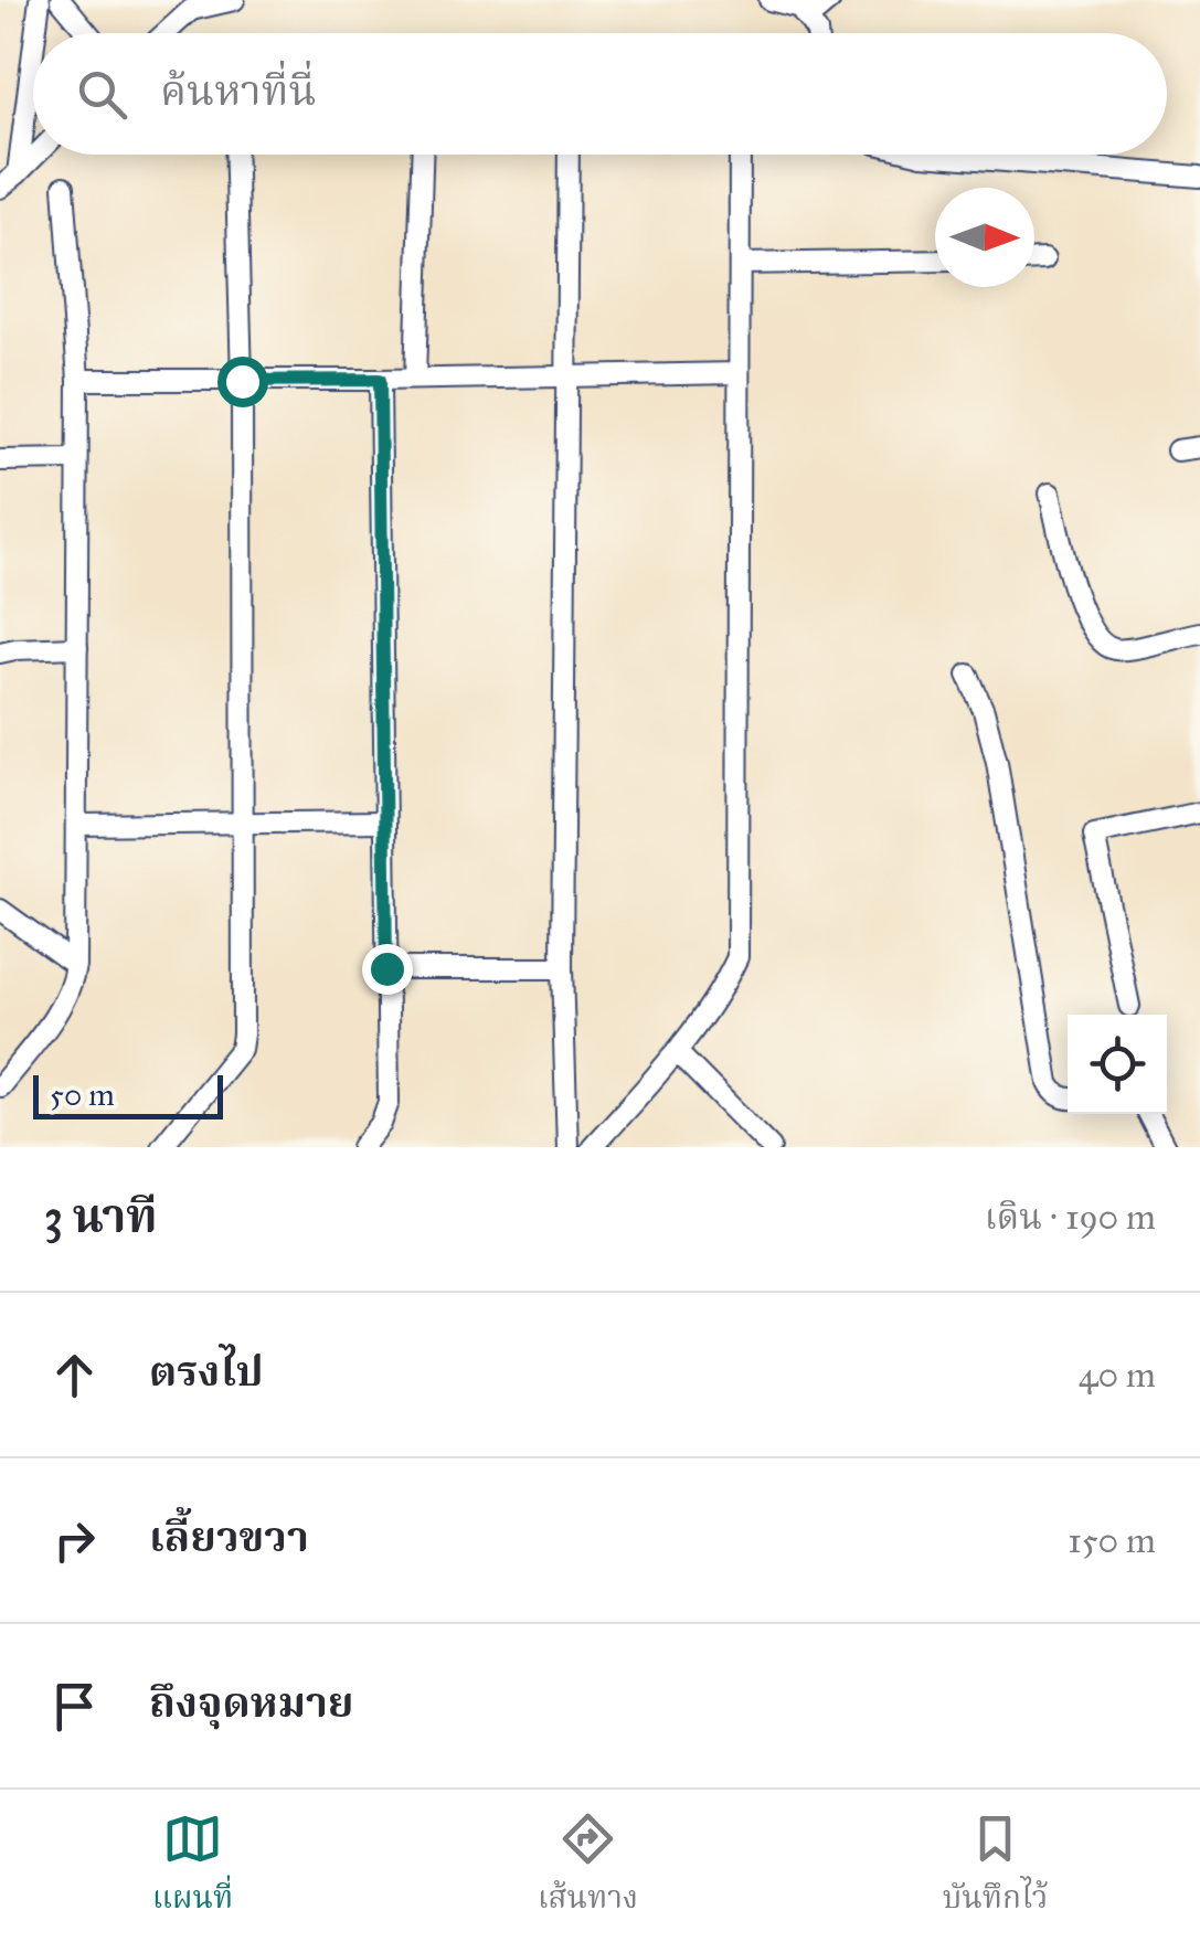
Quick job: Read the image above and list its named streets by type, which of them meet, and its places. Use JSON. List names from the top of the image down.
{
  "scale_bar": "50 m",
  "north": "right",
  "page": {
    "search": "ค้นหาที่นี่",
    "scale": "50 m",
    "heading": ["3 นาที", "เดิน · 190 m"],
    "list": [
      ["ตรงไป", "40 m"],
      ["เลี้ยวขวา", "150 m"],
      "ถึงจุดหมาย"
    ],
    "nav": ["แผนที่", "เส้นทาง", "บันทึกไว้"]
  }
}
